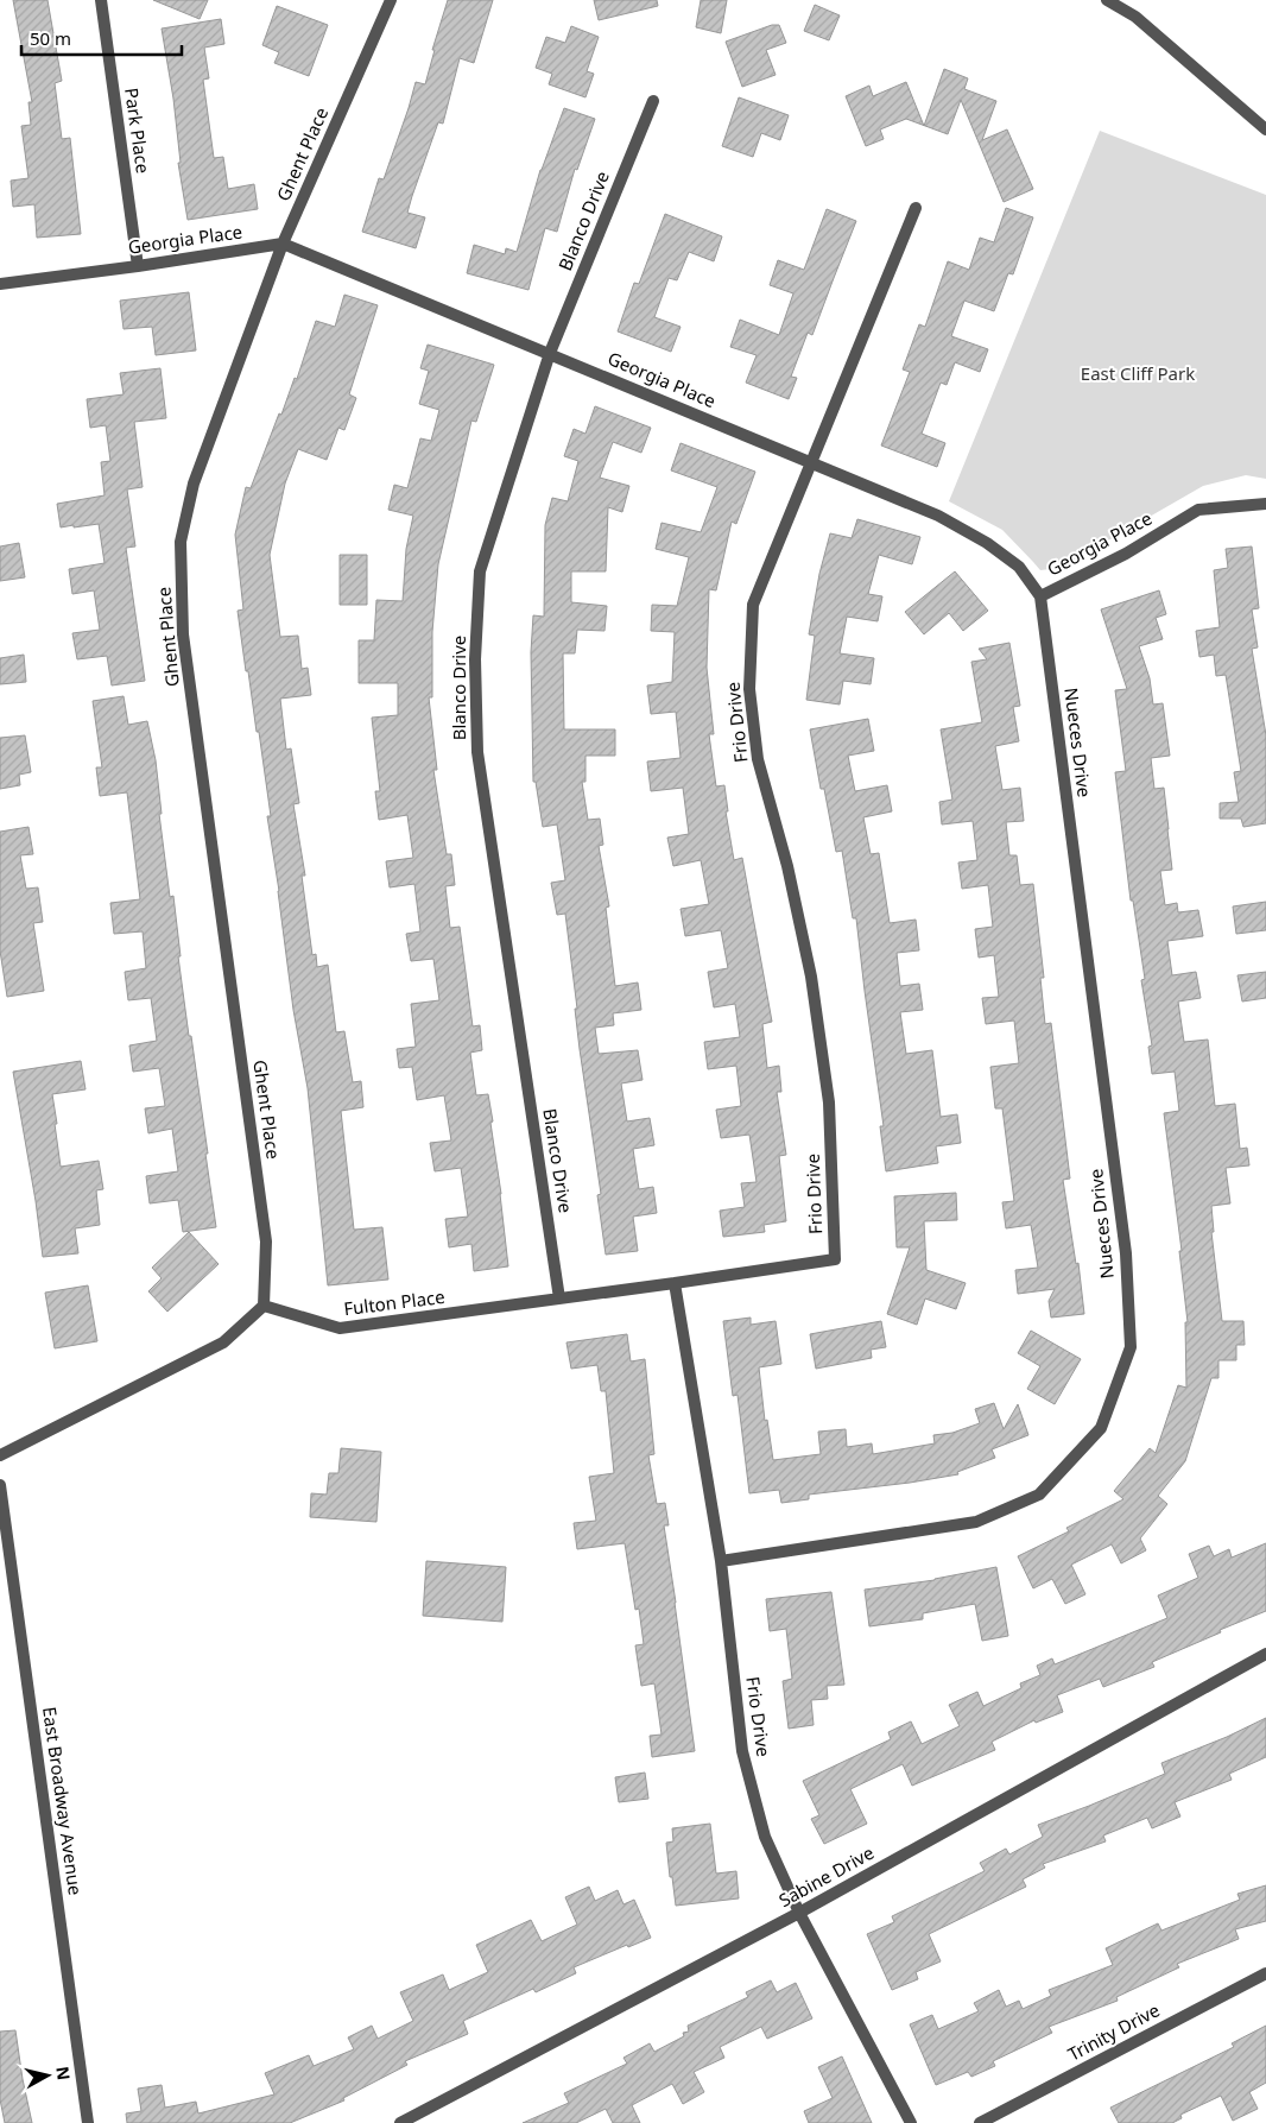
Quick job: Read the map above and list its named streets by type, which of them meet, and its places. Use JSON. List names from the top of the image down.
{
  "streets": {
    "street": [
      "Park Place",
      "Ghent Place",
      "Blanco Drive",
      "Georgia Place",
      "Frio Drive",
      "Nueces Drive",
      "Fulton Place",
      "East Broadway Avenue",
      "Sabine Drive",
      "Trinity Drive"
    ]
  },
  "crossings": [
    ["Park Place", "Georgia Place"],
    ["Ghent Place", "Georgia Place"],
    ["Ghent Place", "Fulton Place"],
    ["Blanco Drive", "Georgia Place"],
    ["Blanco Drive", "Fulton Place"],
    ["Georgia Place", "Frio Drive"],
    ["Georgia Place", "Nueces Drive"],
    ["Frio Drive", "Nueces Drive"],
    ["Frio Drive", "Fulton Place"],
    ["Frio Drive", "Sabine Drive"]
  ],
  "parks": ["East Cliff Park"],
  "scale_bar": "50 m",
  "north": "right"
}
